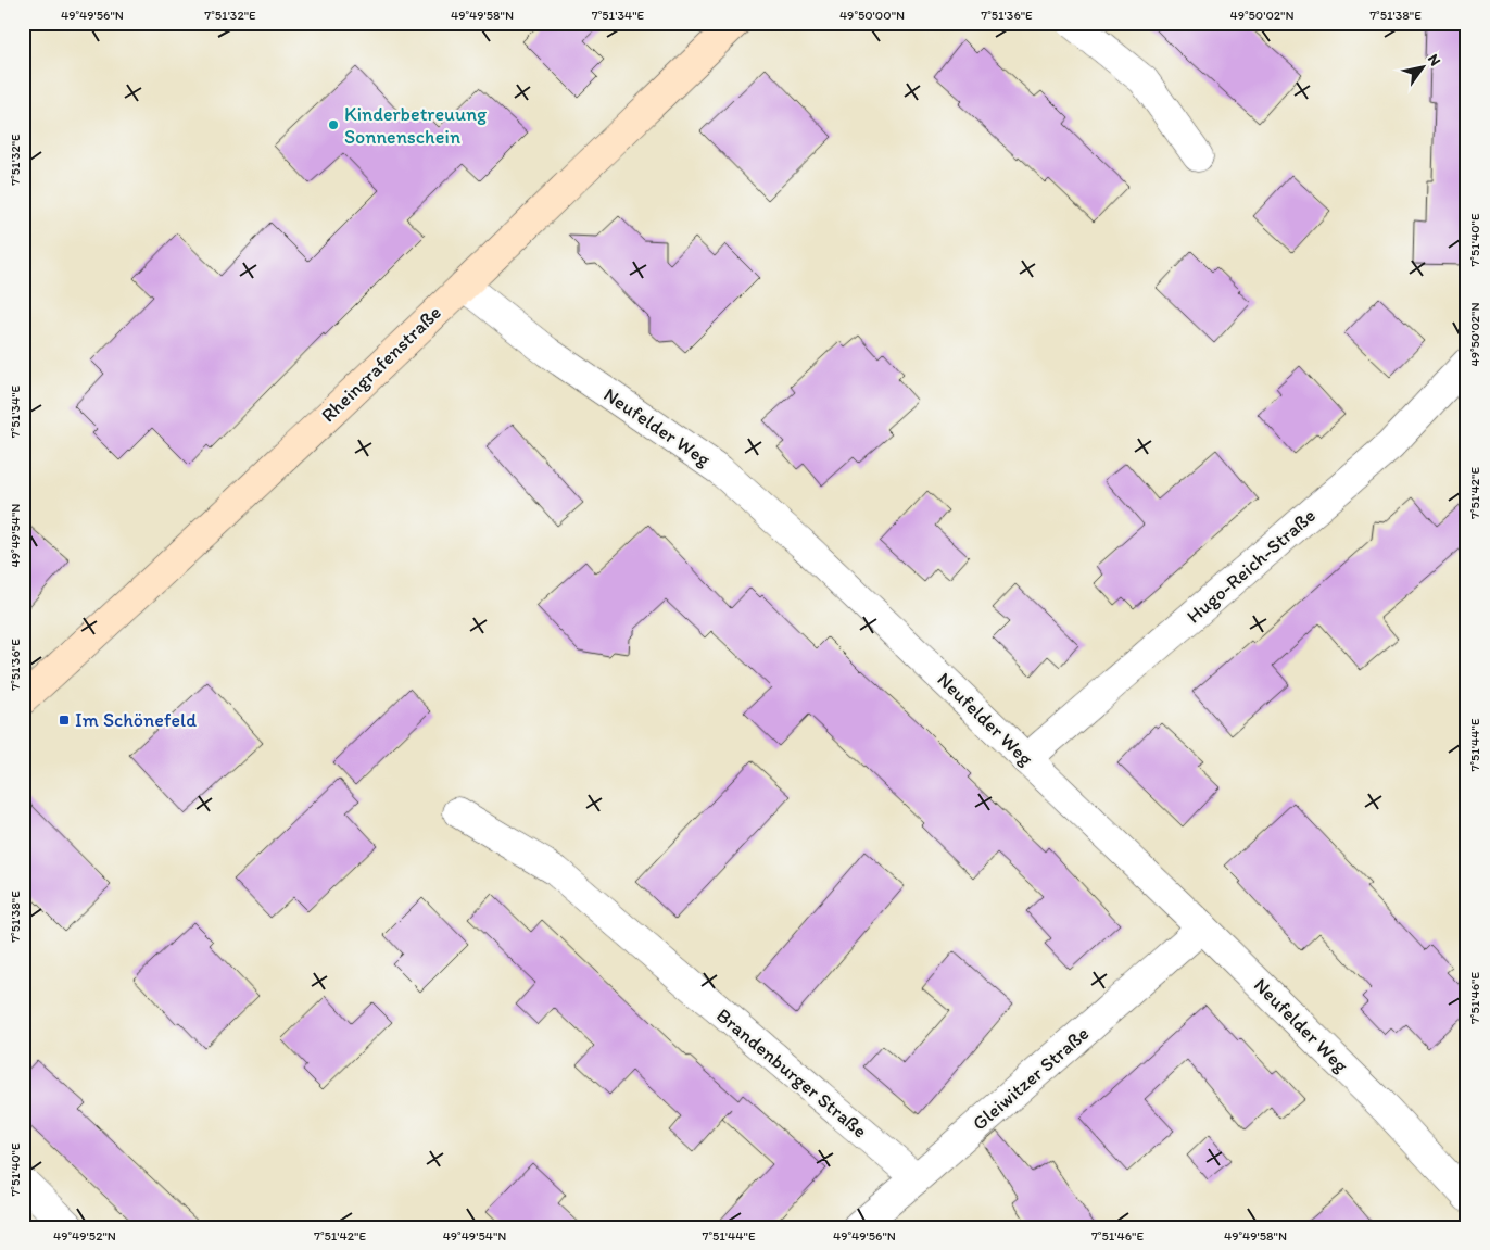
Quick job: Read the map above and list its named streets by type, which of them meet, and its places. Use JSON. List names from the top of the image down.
{
  "streets": {
    "street": [
      "Rheingrafenstraße",
      "Neufelder Weg",
      "Hugo-Reich-Straße",
      "Brandenburger Straße",
      "Gleiwitzer Straße"
    ]
  },
  "crossings": [
    ["Rheingrafenstraße", "Neufelder Weg"],
    ["Neufelder Weg", "Hugo-Reich-Straße"],
    ["Neufelder Weg", "Gleiwitzer Straße"],
    ["Brandenburger Straße", "Gleiwitzer Straße"]
  ],
  "places": {
    "other": ["Kinderbetreuung Sonnenschein"],
    "transit": ["Im Schönefeld"]
  },
  "north": "top right",
  "coordinates": [
    "49°49'56\"N",
    "7°51'32\"E",
    "49°49'58\"N",
    "7°51'34\"E",
    "49°50'00\"N",
    "7°51'36\"E",
    "49°50'02\"N",
    "7°51'38\"E",
    "7°51'40\"E",
    "7°51'42\"E",
    "49°49'54\"N",
    "7°51'44\"E",
    "7°51'46\"E",
    "49°49'52\"N"
  ]
}
